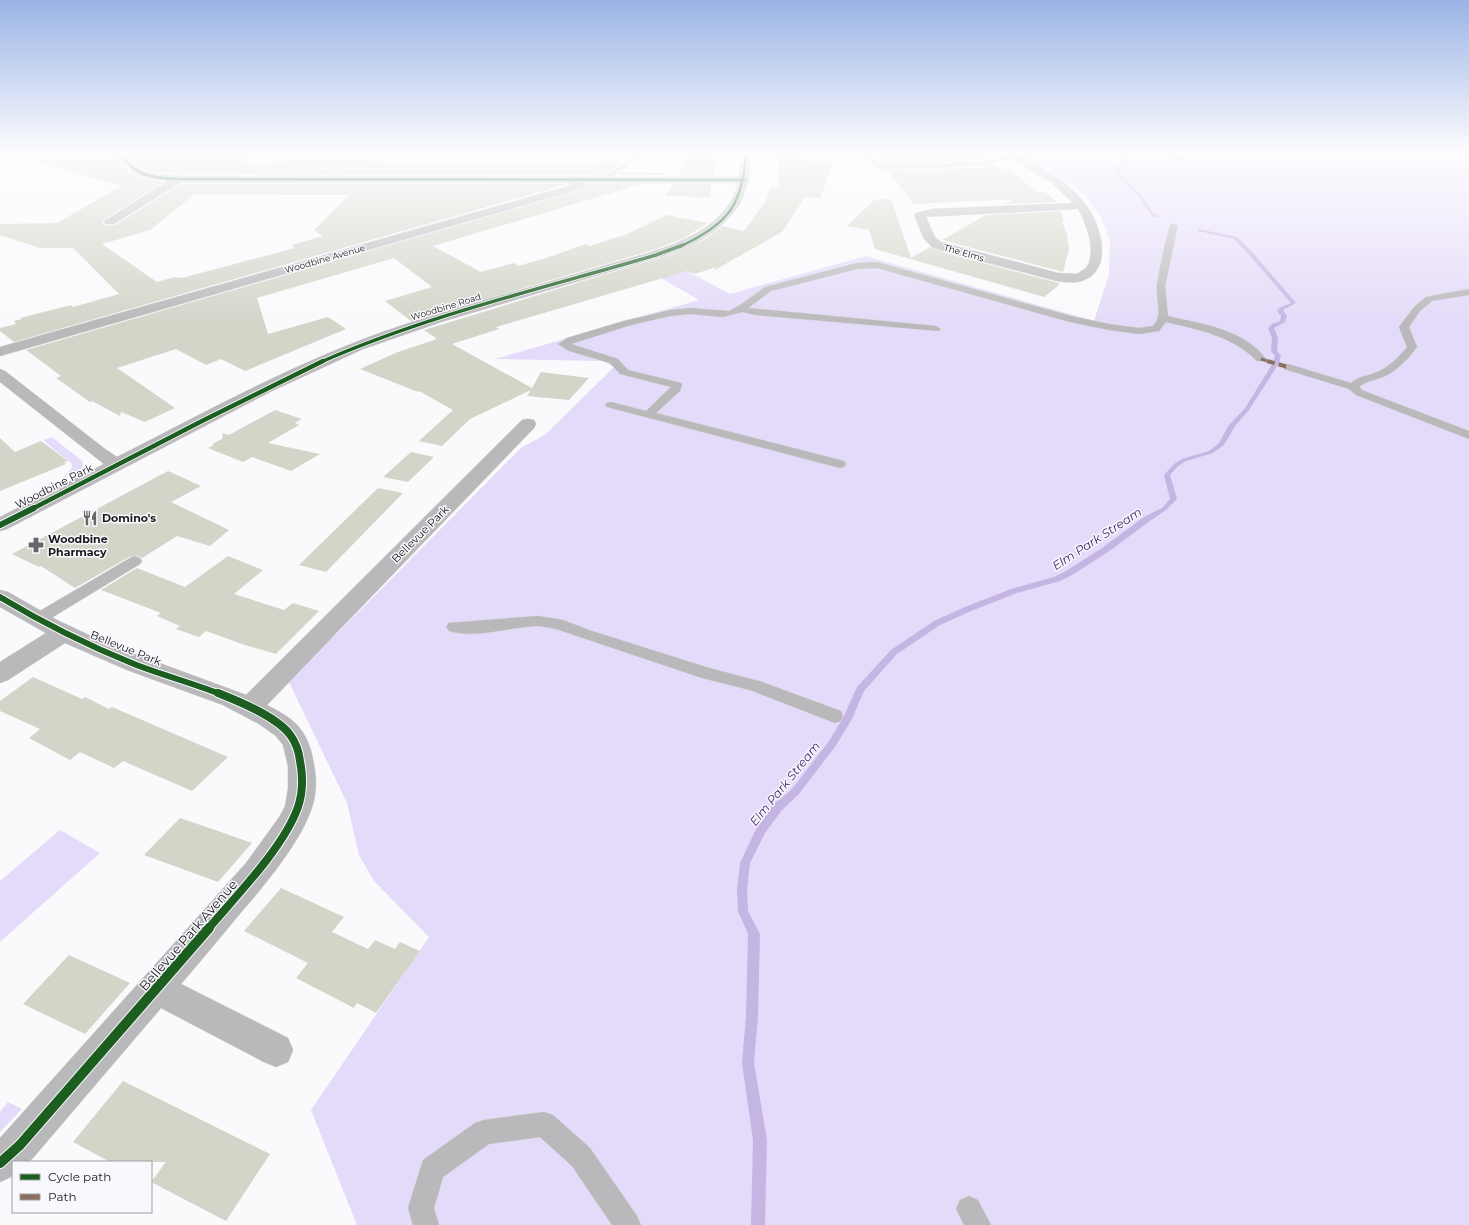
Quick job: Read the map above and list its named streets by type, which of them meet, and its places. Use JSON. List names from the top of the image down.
{
  "streets": {
    "street": [
      "The Elms",
      "Woodbine Avenue",
      "Woodbine Road",
      "Woodbine Park",
      "Bellevue Park",
      "Bellevue Park Avenue"
    ]
  },
  "crossings": [
    ["Woodbine Road", "Woodbine Park"],
    ["Bellevue Park", "Bellevue Park Avenue"]
  ],
  "water": ["Elm Park Stream"],
  "places": {
    "restaurant": ["Domino's"],
    "pharmacy": ["Woodbine Pharmacy"]
  },
  "legend": ["Cycle path", "Path"]
}
